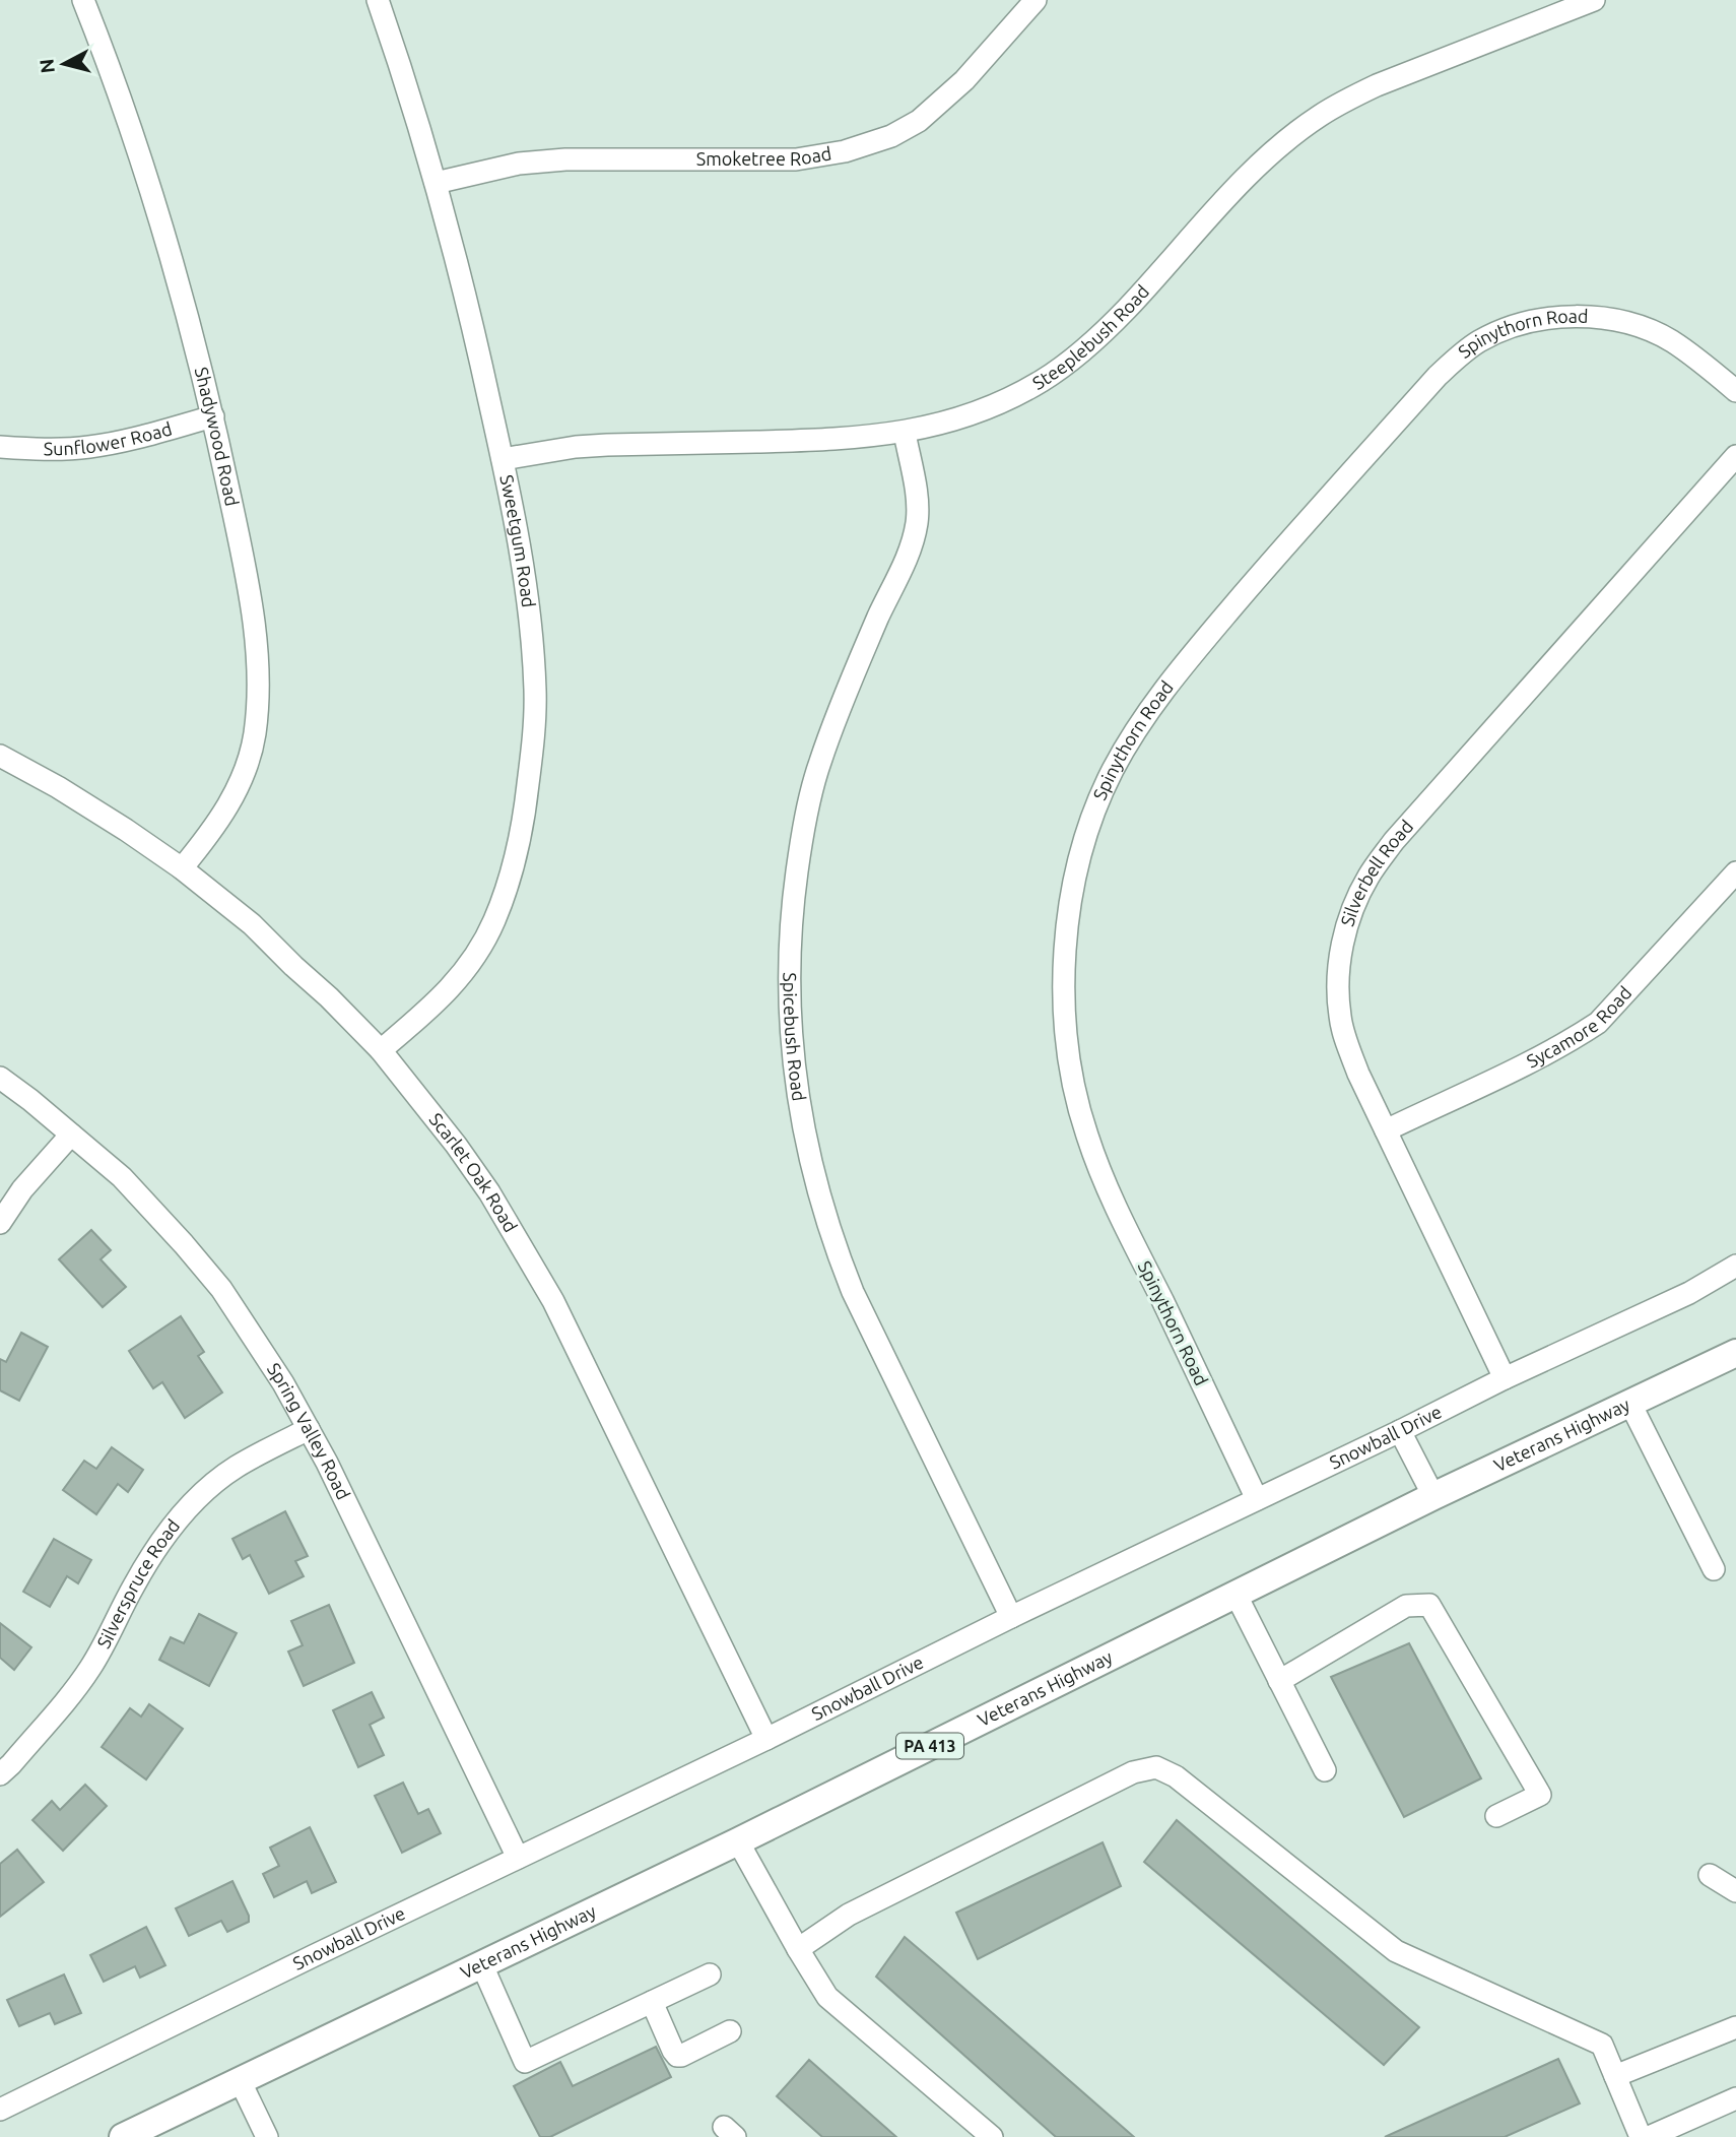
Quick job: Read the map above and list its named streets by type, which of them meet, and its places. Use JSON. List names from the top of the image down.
{
  "streets": {
    "main road": ["Veterans Highway", "PA 413"],
    "street": [
      "Smoketree Road",
      "Steeplebush Road",
      "Spinythorn Road",
      "Shadywood Road",
      "Sunflower Road",
      "Sweetgum Road",
      "Silverbell Road",
      "Sycamore Road",
      "Spicebush Road",
      "Scarlet Oak Road",
      "Spring Valley Road",
      "Snowball Drive",
      "Silverspruce Road"
    ]
  },
  "crossings": [
    ["Smoketree Road", "Sweetgum Road"],
    ["Steeplebush Road", "Sweetgum Road"],
    ["Steeplebush Road", "Spicebush Road"],
    ["Spinythorn Road", "Snowball Drive"],
    ["Shadywood Road", "Sunflower Road"],
    ["Shadywood Road", "Scarlet Oak Road"],
    ["Sweetgum Road", "Scarlet Oak Road"],
    ["Silverbell Road", "Sycamore Road"],
    ["Silverbell Road", "Snowball Drive"],
    ["Spicebush Road", "Snowball Drive"],
    ["Scarlet Oak Road", "Snowball Drive"],
    ["Spring Valley Road", "Snowball Drive"],
    ["Spring Valley Road", "Silverspruce Road"]
  ],
  "north": "left"
}
